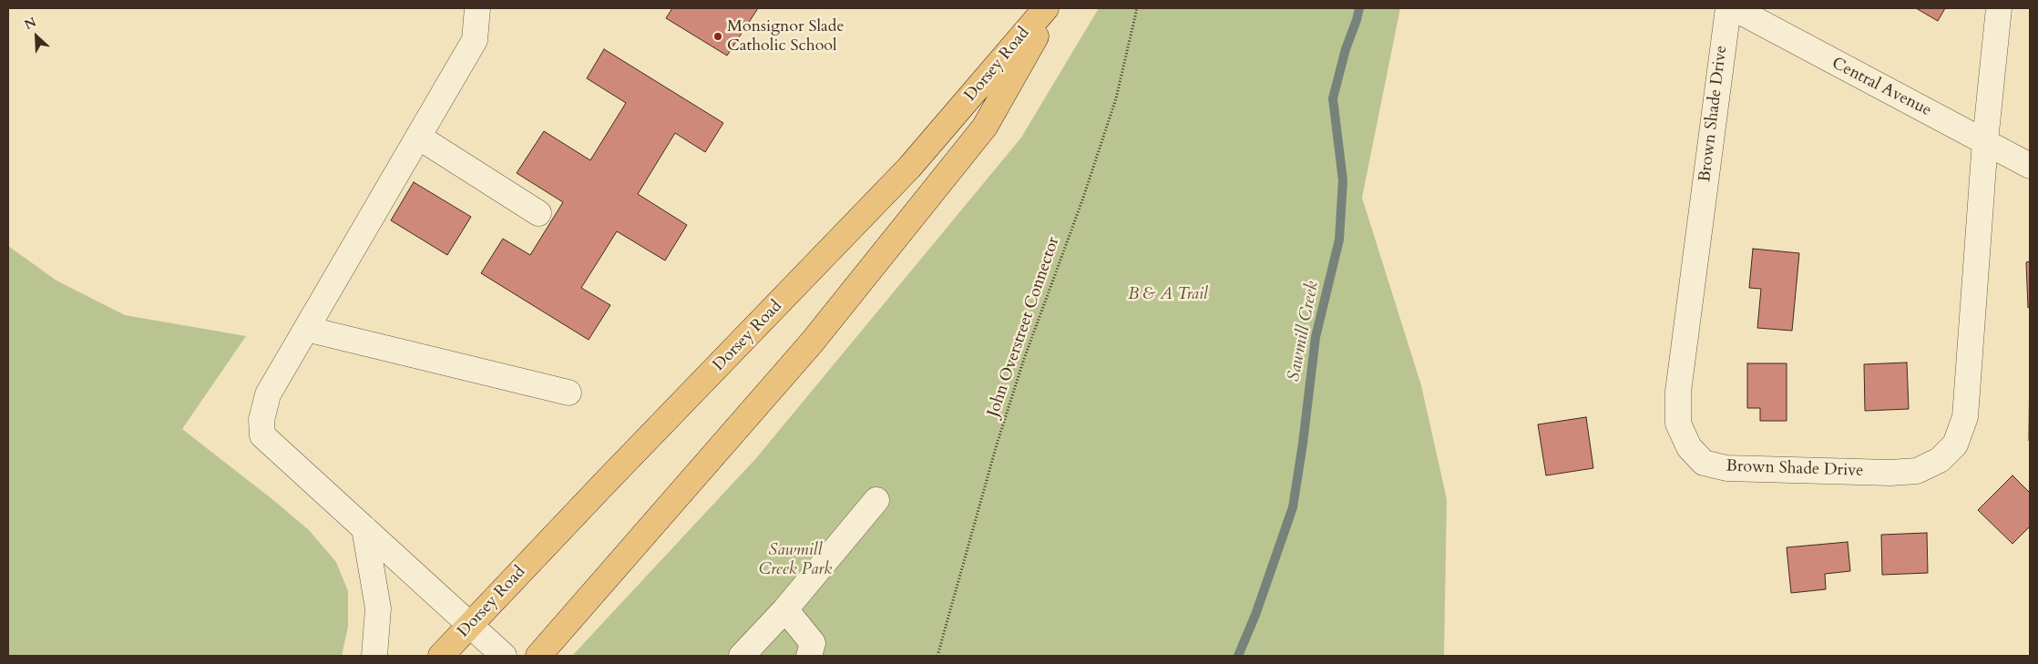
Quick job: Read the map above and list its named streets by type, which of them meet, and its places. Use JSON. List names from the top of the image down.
{
  "streets": {
    "main road": ["Dorsey Road"],
    "street": ["Central Avenue", "Brown Shade Drive"],
    "path": ["John Overstreet Connector"]
  },
  "crossings": [
    ["Central Avenue", "Brown Shade Drive"]
  ],
  "water": ["Sawmill Creek"],
  "parks": ["B & A Trail", "Sawmill Creek Park"],
  "places": ["Monsignor Slade Catholic School"],
  "north": "top left"
}
